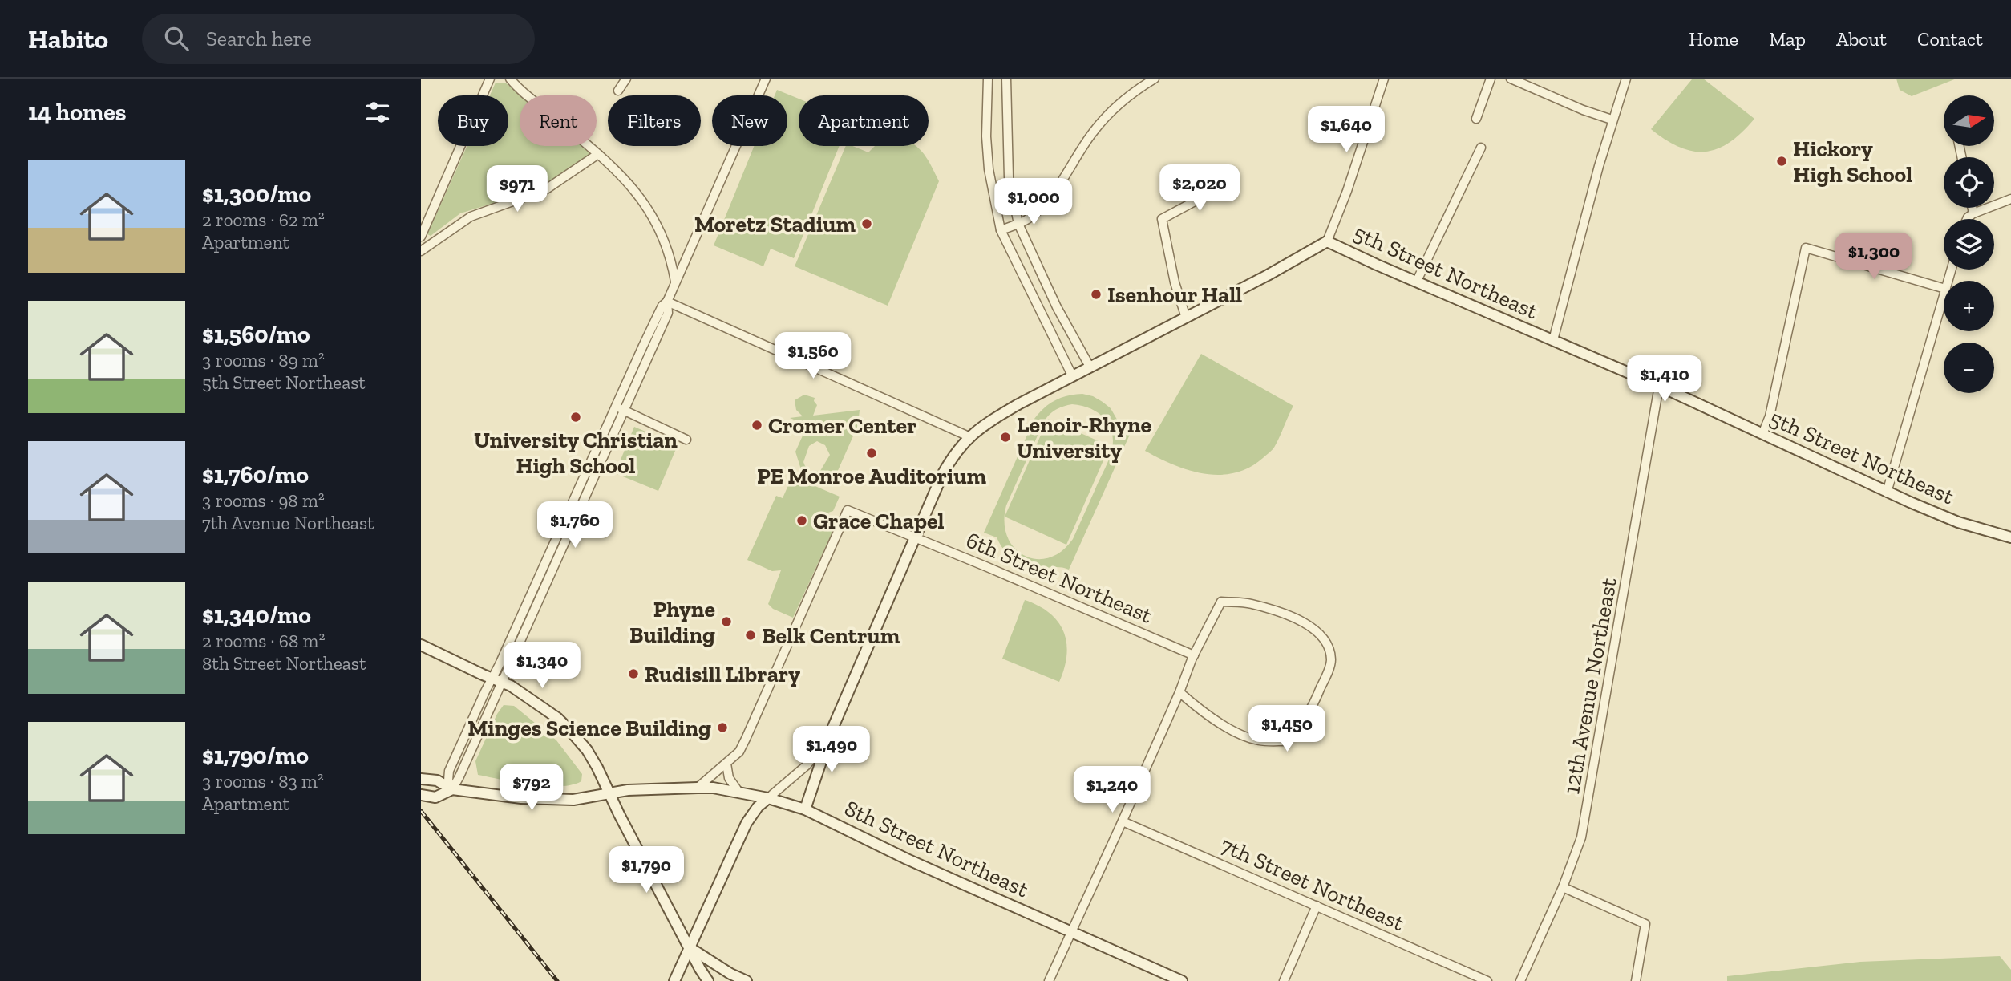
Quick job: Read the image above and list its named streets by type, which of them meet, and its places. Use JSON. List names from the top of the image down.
{
  "streets": {
    "street": [
      "5th Street Northeast",
      "6th Street Northeast",
      "12th Avenue Northeast",
      "8th Street Northeast",
      "7th Street Northeast"
    ]
  },
  "crossings": [
    ["5th Street Northeast", "6th Street Northeast"],
    ["5th Street Northeast", "12th Avenue Northeast"],
    ["5th Street Northeast", "8th Street Northeast"]
  ],
  "places": [
    "Hickory High School",
    "Moretz Stadium",
    "Isenhour Hall",
    "University Christian High School",
    "Cromer Center",
    "Lenoir-Rhyne University",
    "PE Monroe Auditorium",
    "Grace Chapel",
    "Phyne Building",
    "Belk Centrum",
    "Rudisill Library",
    "Minges Science Building"
  ],
  "north": "right",
  "page": {
    "header": "Habito",
    "search": "Search here",
    "nav": [
      "Home",
      "Map",
      "About",
      "Contact"
    ],
    "heading": "14 homes",
    "map_buttons": ["+", "−"],
    "chip": [
      "Buy",
      "Rent",
      "Filters",
      "New",
      "Apartment"
    ],
    "price": [
      "$1,640",
      "$2,020",
      "$971",
      "$1,000",
      "$1,300",
      "$1,560",
      "$1,410",
      "$1,760",
      "$1,340",
      "$1,450",
      "$1,490",
      "$792",
      "$1,240",
      "$1,790"
    ],
    "list": [
      {
        "name": "$1,300/mo",
        "note": "2 rooms · 62 m² · Apartment"
      },
      {
        "name": "$1,560/mo",
        "note": "3 rooms · 89 m² · 5th Street Northeast"
      },
      {
        "name": "$1,760/mo",
        "note": "3 rooms · 98 m² · 7th Avenue Northeast"
      },
      {
        "name": "$1,340/mo",
        "note": "2 rooms · 68 m² · 8th Street Northeast"
      },
      {
        "name": "$1,790/mo",
        "note": "3 rooms · 83 m² · Apartment"
      }
    ]
  }
}
